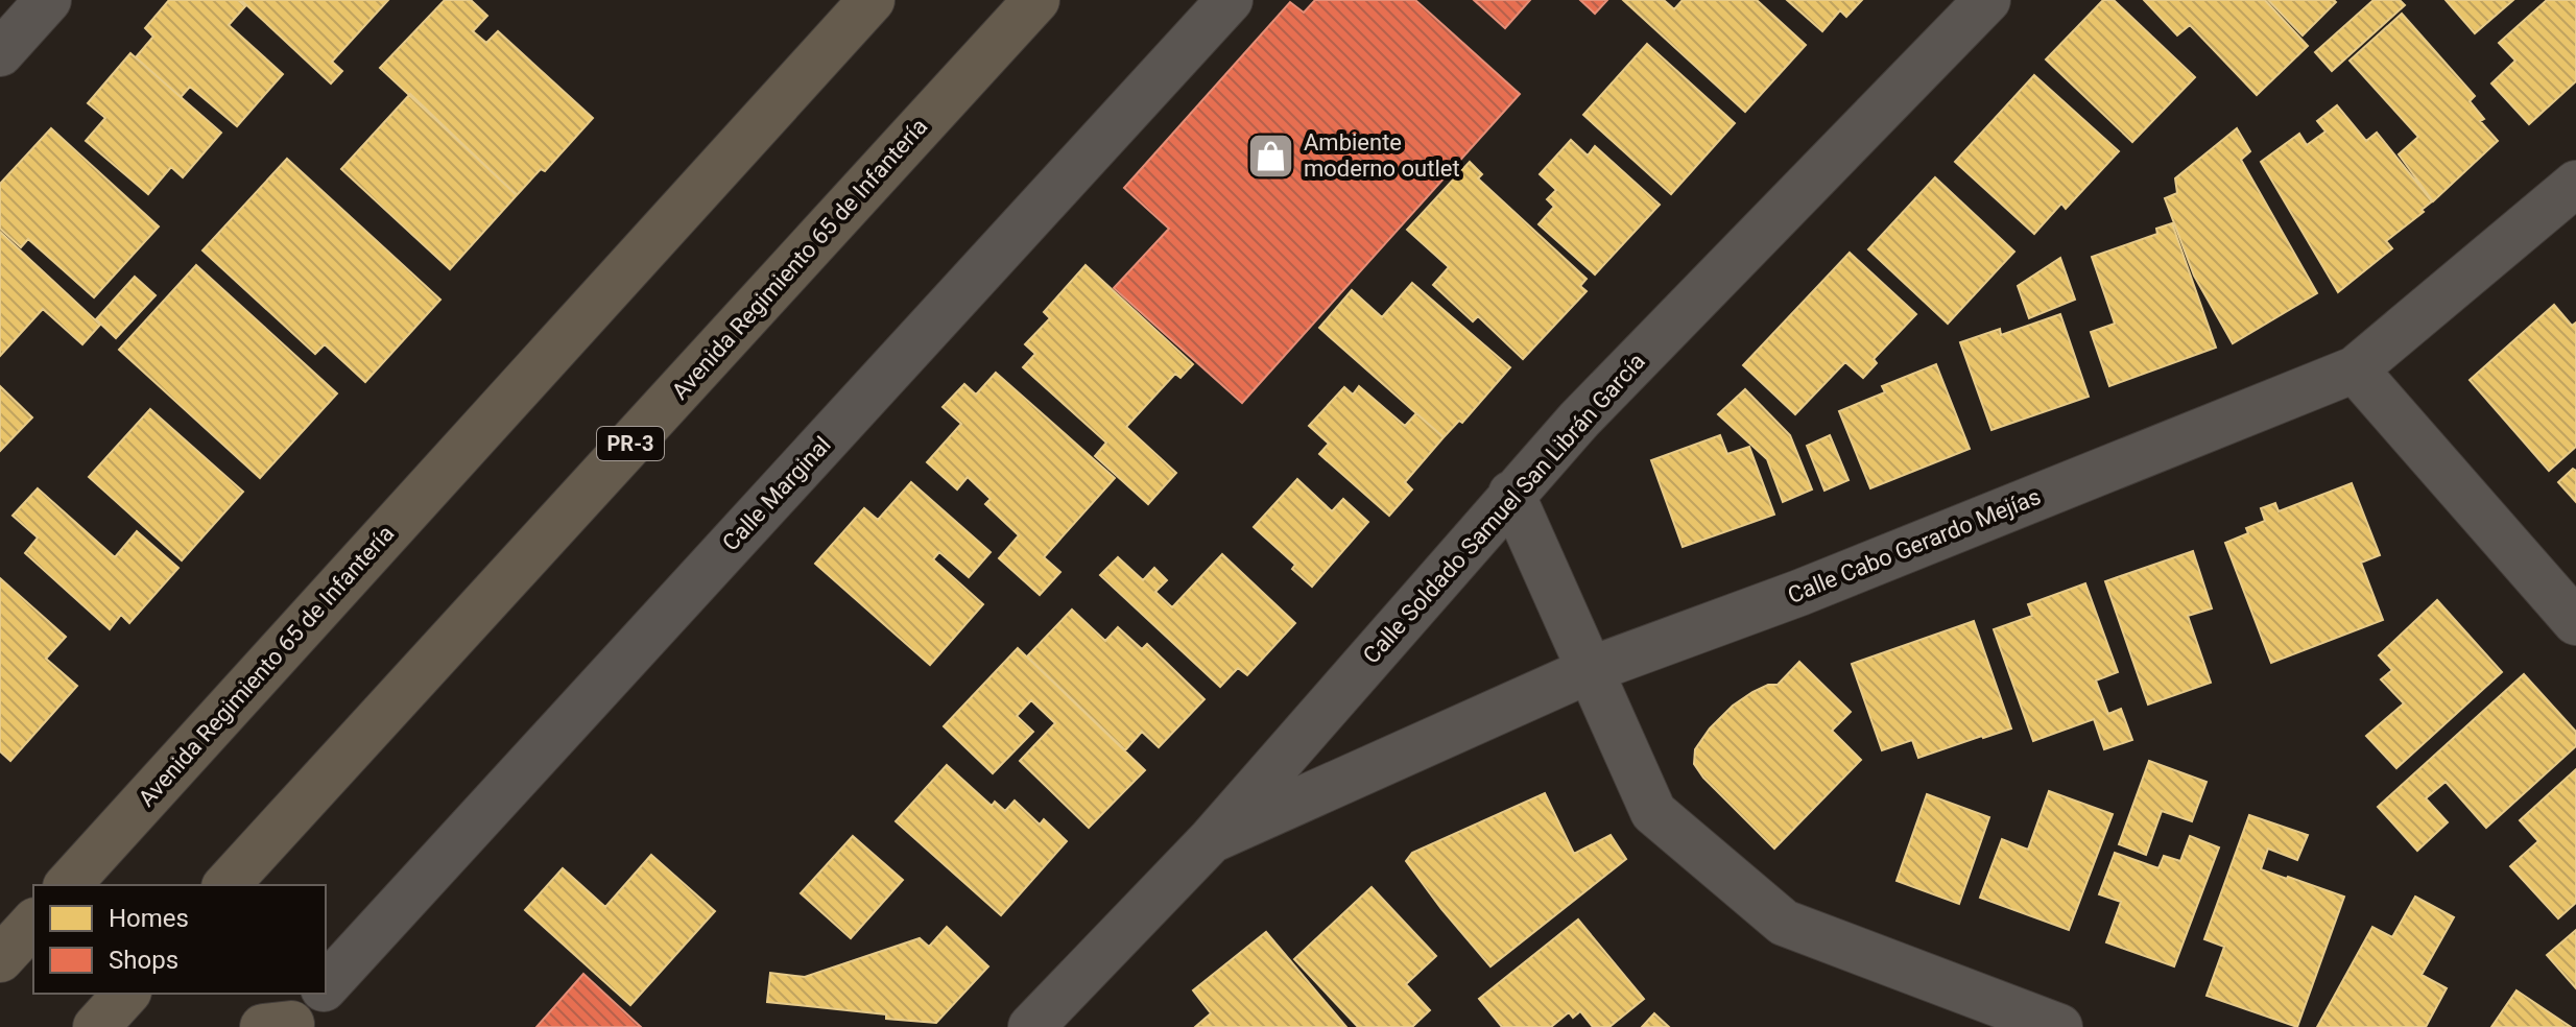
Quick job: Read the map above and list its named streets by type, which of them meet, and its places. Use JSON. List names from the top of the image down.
{
  "streets": {
    "highway": ["Avenida Regimiento 65 de Infantería", "PR-3"],
    "street": ["Calle Marginal", "Calle Soldado Samuel San Librán García", "Calle Cabo Gerardo Mejías"]
  },
  "crossings": [
    ["Calle Soldado Samuel San Librán García", "Calle Cabo Gerardo Mejías"]
  ],
  "places": {
    "shop": ["Ambiente moderno outlet"]
  },
  "legend": ["Homes", "Shops"]
}
